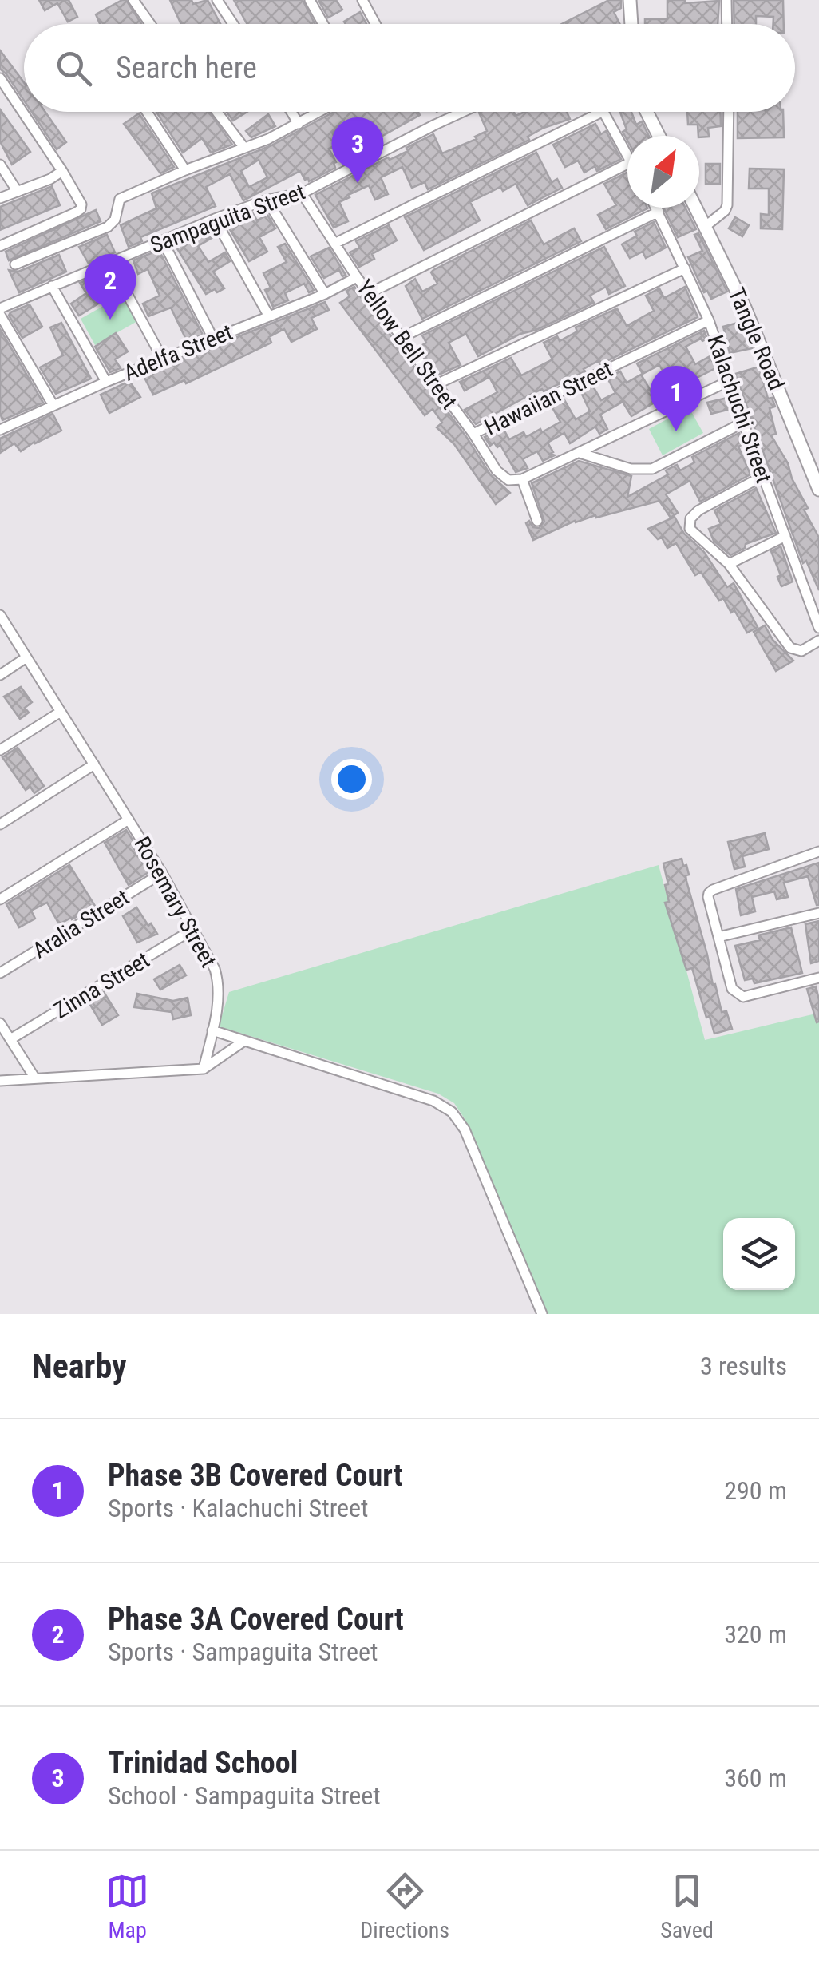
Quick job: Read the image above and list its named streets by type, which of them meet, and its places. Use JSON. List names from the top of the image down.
{
  "streets": {
    "street": [
      "Sampaguita Street",
      "Tangle Road",
      "Yellow Bell Street",
      "Adelfa Street",
      "Hawaiian Street",
      "Kalachuchi Street",
      "Rosemary Street",
      "Aralia Street",
      "Zinna Street"
    ]
  },
  "crossings": [
    ["Sampaguita Street", "Yellow Bell Street"],
    ["Yellow Bell Street", "Adelfa Street"],
    ["Yellow Bell Street", "Hawaiian Street"],
    ["Hawaiian Street", "Kalachuchi Street"],
    ["Rosemary Street", "Aralia Street"],
    ["Rosemary Street", "Zinna Street"]
  ],
  "north": "top right",
  "page": {
    "search": "Search here",
    "pins": ["3", "2", "1"],
    "heading": ["Nearby", "3 results"],
    "list": [
      {
        "mark": "1",
        "name": "Phase 3B Covered Court",
        "note": "Sports · Kalachuchi Street",
        "value": "290 m"
      },
      {
        "mark": "2",
        "name": "Phase 3A Covered Court",
        "note": "Sports · Sampaguita Street",
        "value": "320 m"
      },
      {
        "mark": "3",
        "name": "Trinidad School",
        "note": "School · Sampaguita Street",
        "value": "360 m"
      }
    ],
    "nav": ["Map", "Directions", "Saved"]
  }
}
